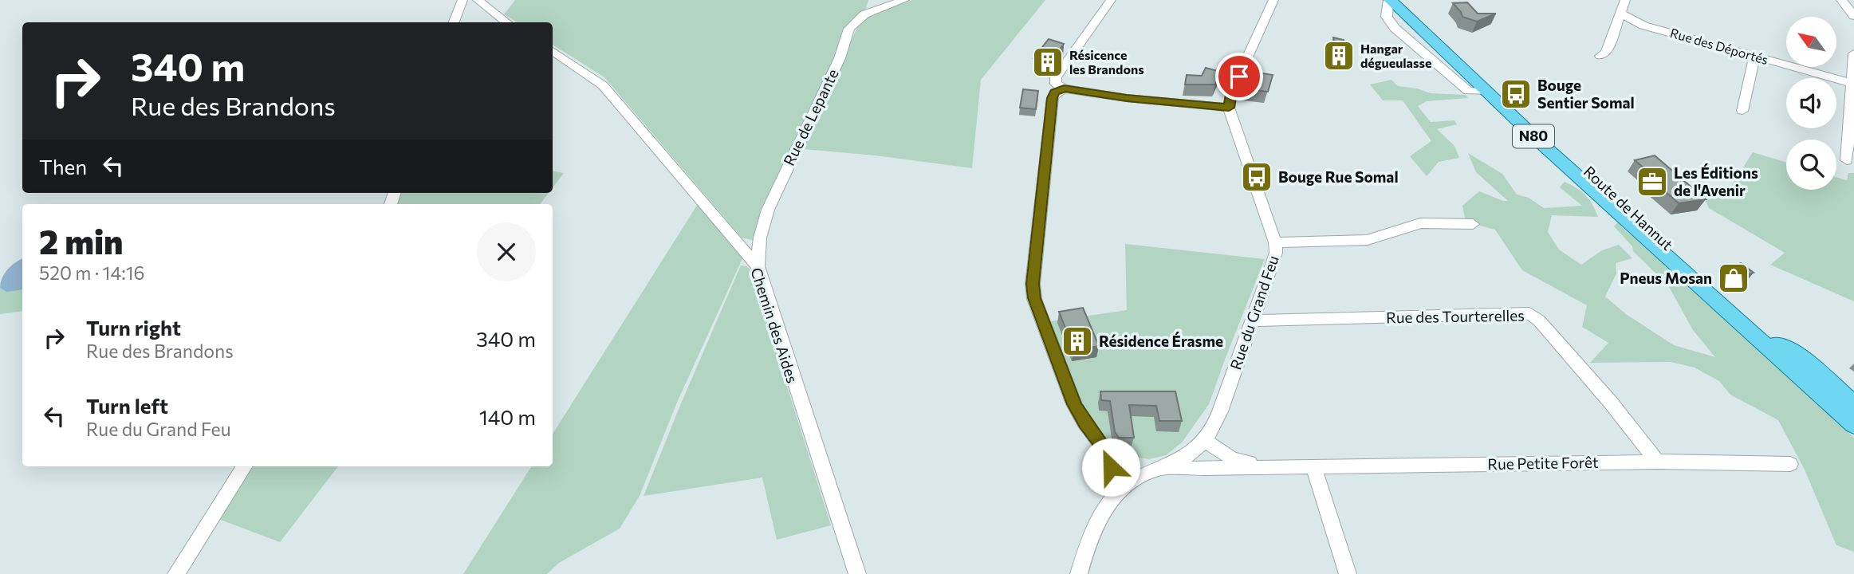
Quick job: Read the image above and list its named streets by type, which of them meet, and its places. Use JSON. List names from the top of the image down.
{
  "streets": {
    "main road": ["N80", "Route de Hannut"],
    "street": [
      "Rue des Déportés",
      "Rue de Lepante",
      "Rue du Grand Feu",
      "Rue des Tourterelles",
      "Chemin des Aides",
      "Rue Petite Forêt"
    ]
  },
  "crossings": [
    ["Rue de Lepante", "Chemin des Aides"],
    ["Rue du Grand Feu", "Rue des Tourterelles"],
    ["Rue du Grand Feu", "Rue Petite Forêt"],
    ["Rue des Tourterelles", "Rue Petite Forêt"]
  ],
  "places": {
    "building": ["Hangar dégueulasse", "Résicence les Brandons", "Résidence Érasme"],
    "bus stop": ["Bouge Sentier Somal", "Bouge Rue Somal"],
    "office": ["Les Éditions de l'Avenir"],
    "shop": ["Pneus Mosan"]
  },
  "north": "top left",
  "page": {
    "turn": ["340 m", "Rue des Brandons"],
    "then": "Then",
    "heading": ["2 min", "520 m · 14:16"],
    "list": [
      {
        "name": "Turn right",
        "note": "Rue des Brandons",
        "value": "340 m"
      },
      {
        "name": "Turn left",
        "note": "Rue du Grand Feu",
        "value": "140 m"
      }
    ]
  }
}
